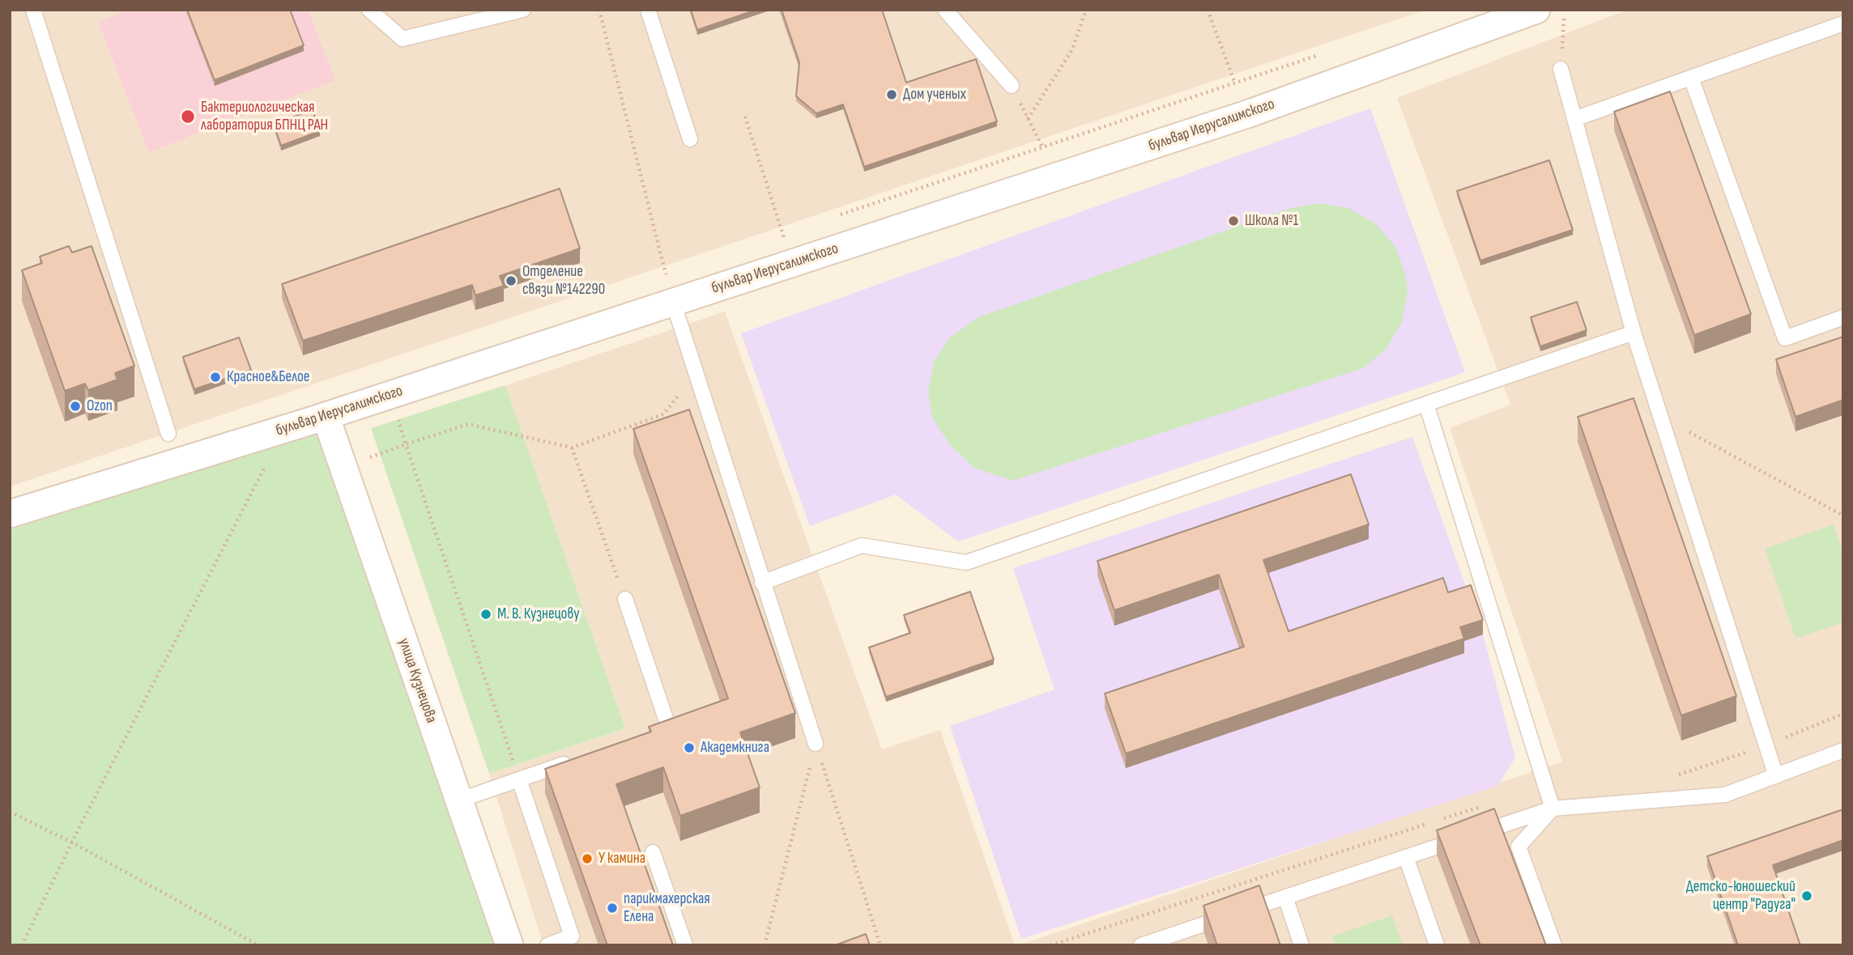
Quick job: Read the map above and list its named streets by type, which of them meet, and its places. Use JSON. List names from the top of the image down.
{
  "streets": {
    "street": ["бульвар Иерусалимского", "улица Кузнецова"]
  },
  "crossings": [
    ["бульвар Иерусалимского", "улица Кузнецова"]
  ],
  "places": [
    "Дом ученых",
    "Бактериологическая лаборатория БПНЦ РАН",
    "Школа №1",
    "Отделение связи №142290",
    "Красное&Белое",
    "Ozon",
    "М. В. Кузнецову",
    "Академкнига",
    "У камина",
    "Детско-юношеский центр \"Радуга\"",
    "парикмахерская Елена"
  ]
}
